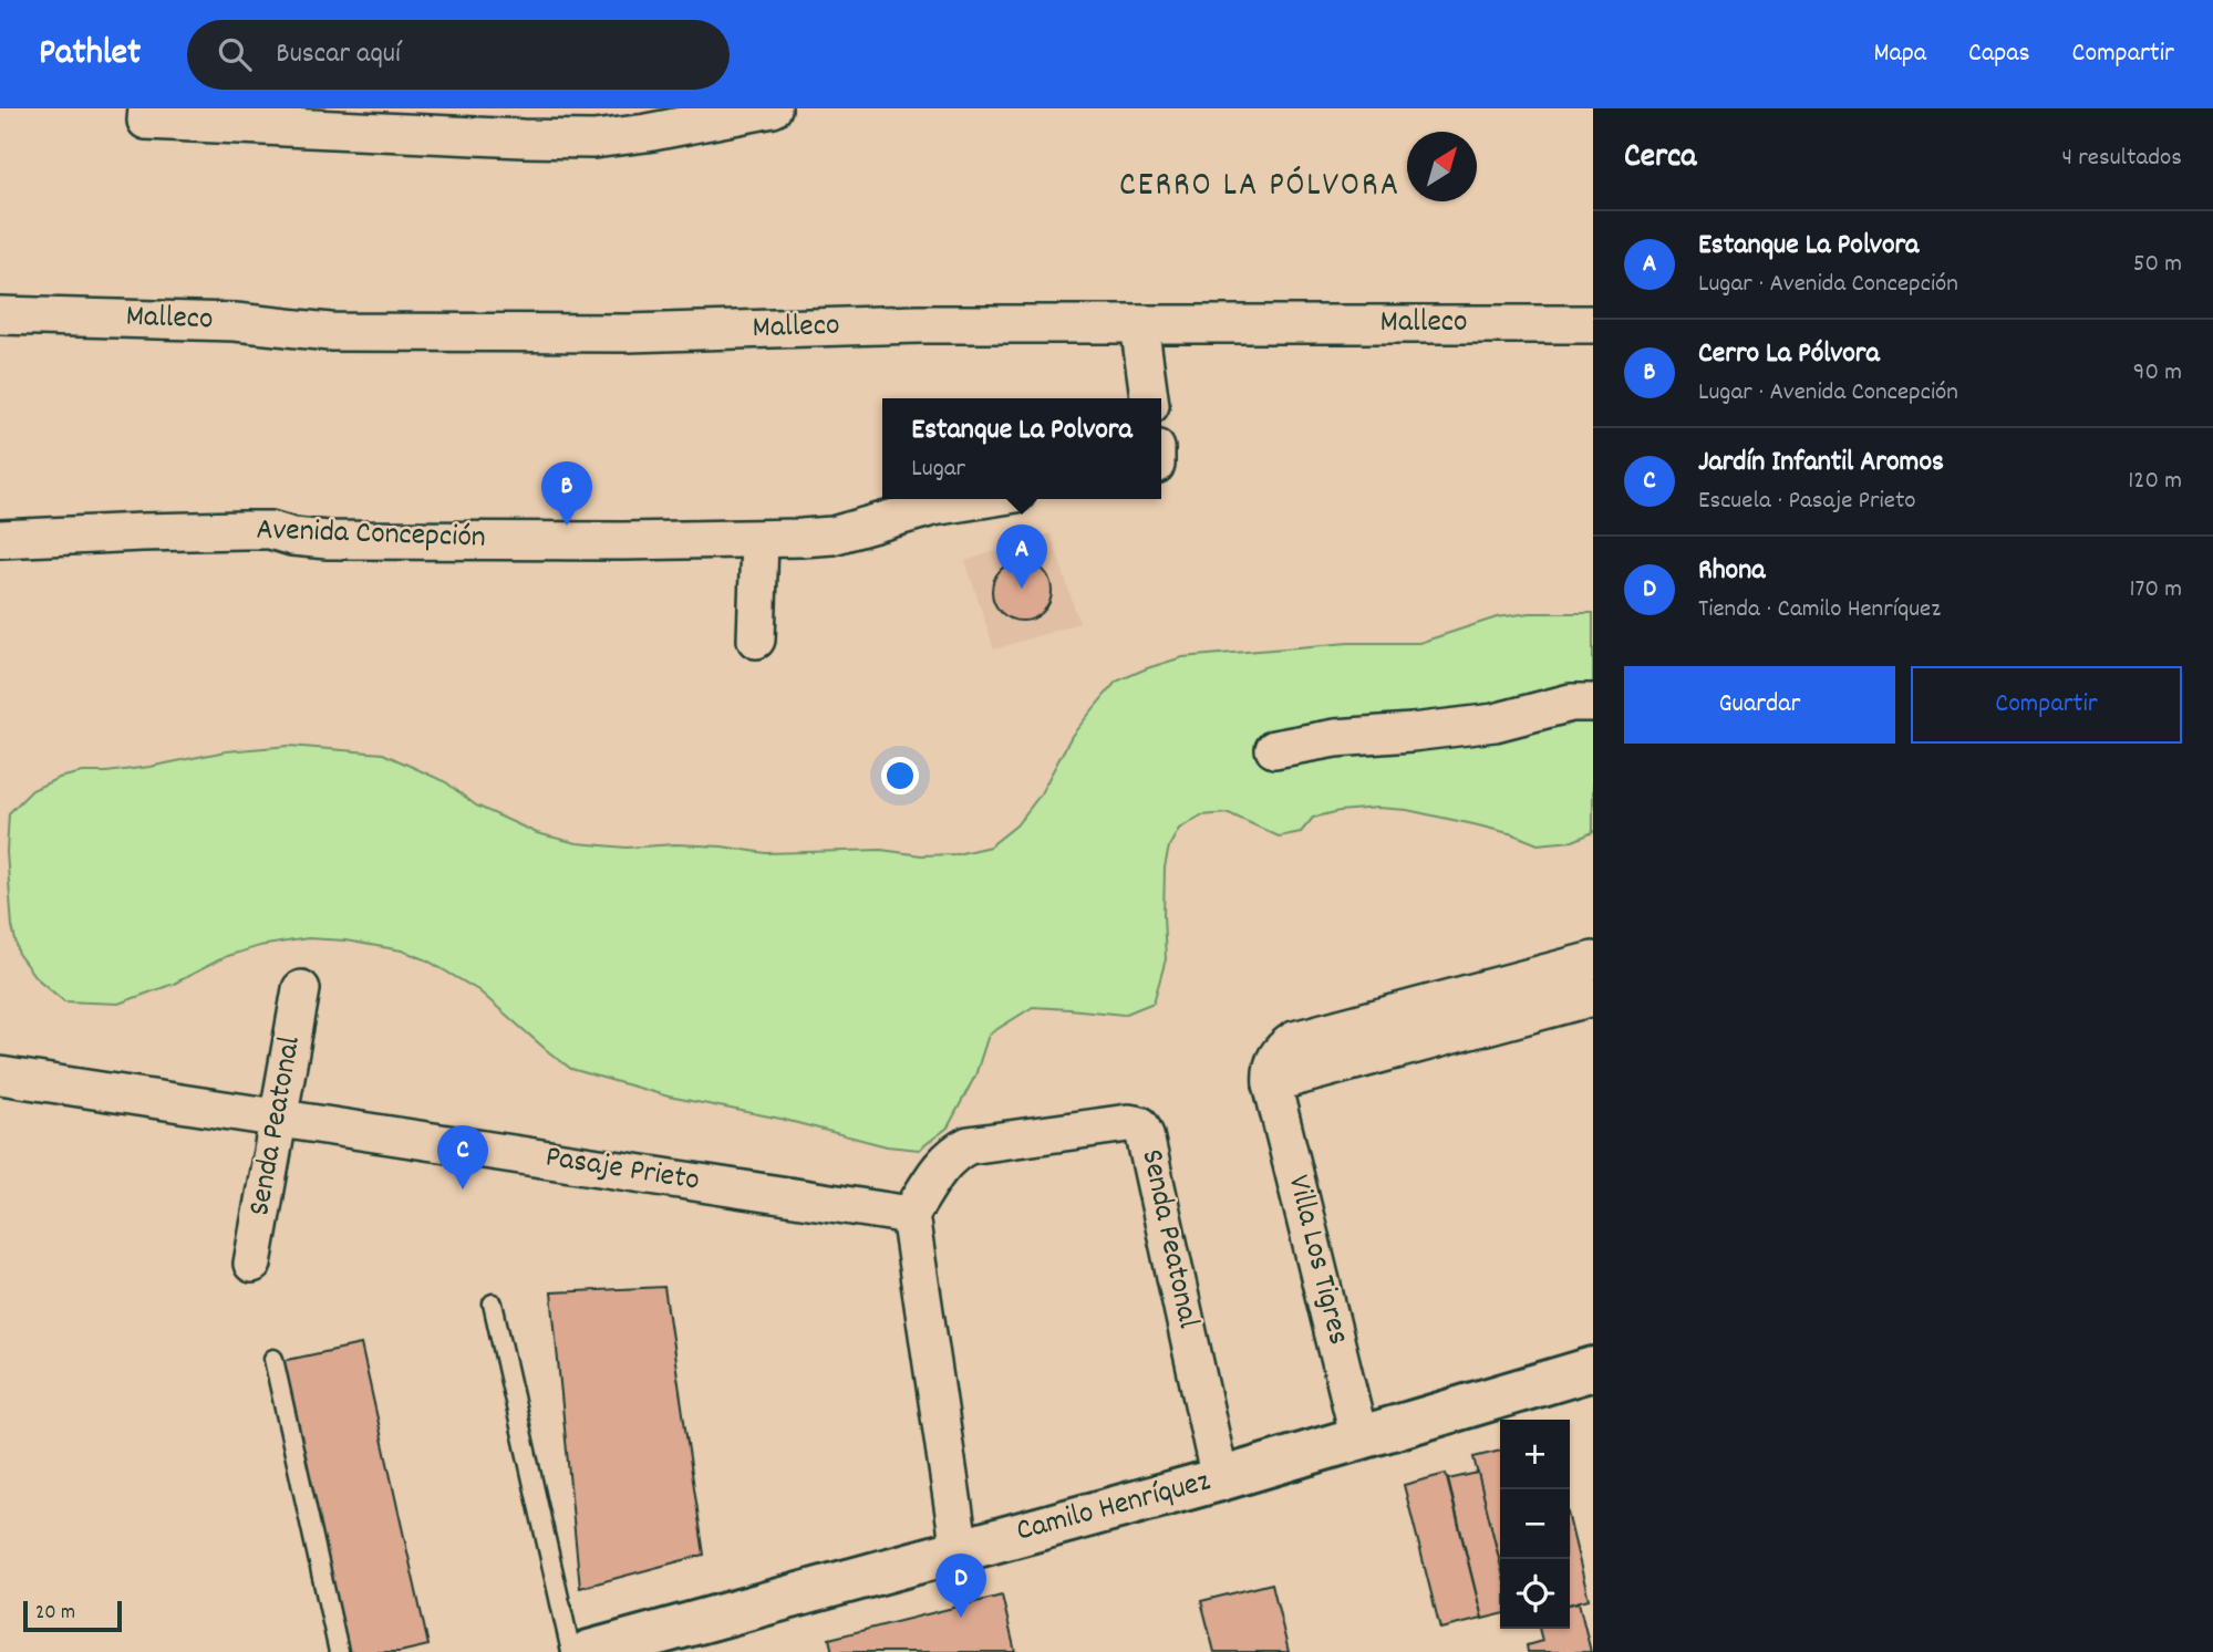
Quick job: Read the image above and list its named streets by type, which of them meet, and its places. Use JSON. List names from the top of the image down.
{
  "streets": {
    "main road": ["Camilo Henríquez"],
    "street": [
      "Malleco",
      "Avenida Concepción",
      "Senda Peatonal",
      "Pasaje Prieto",
      "Villa Los Tigres"
    ]
  },
  "crossings": [
    ["Senda Peatonal", "Pasaje Prieto"],
    ["Senda Peatonal", "Camilo Henríquez"],
    ["Villa Los Tigres", "Camilo Henríquez"]
  ],
  "districts": ["CERRO LA PÓLVORA"],
  "scale_bar": "20 m",
  "north": "top right",
  "page": {
    "header": "Pathlet",
    "search": "Buscar aquí",
    "nav": ["Mapa", "Capas", "Compartir"],
    "heading": ["Cerca", "4 resultados"],
    "list": [
      {
        "mark": "A",
        "name": "Estanque La Polvora",
        "note": "Lugar · Avenida Concepción",
        "value": "50 m"
      },
      {
        "mark": "B",
        "name": "Cerro La Pólvora",
        "note": "Lugar · Avenida Concepción",
        "value": "90 m"
      },
      {
        "mark": "C",
        "name": "Jardín Infantil Aromos",
        "note": "Escuela · Pasaje Prieto",
        "value": "120 m"
      },
      {
        "mark": "D",
        "name": "Rhona",
        "note": "Tienda · Camilo Henríquez",
        "value": "170 m"
      }
    ],
    "popup": ["Estanque La Polvora", "Lugar"],
    "pins": [
      "B",
      "A",
      "C",
      "D"
    ],
    "buttons": ["Guardar", "Compartir"],
    "map_buttons": ["+", "−"],
    "scale": "20 m"
  }
}
